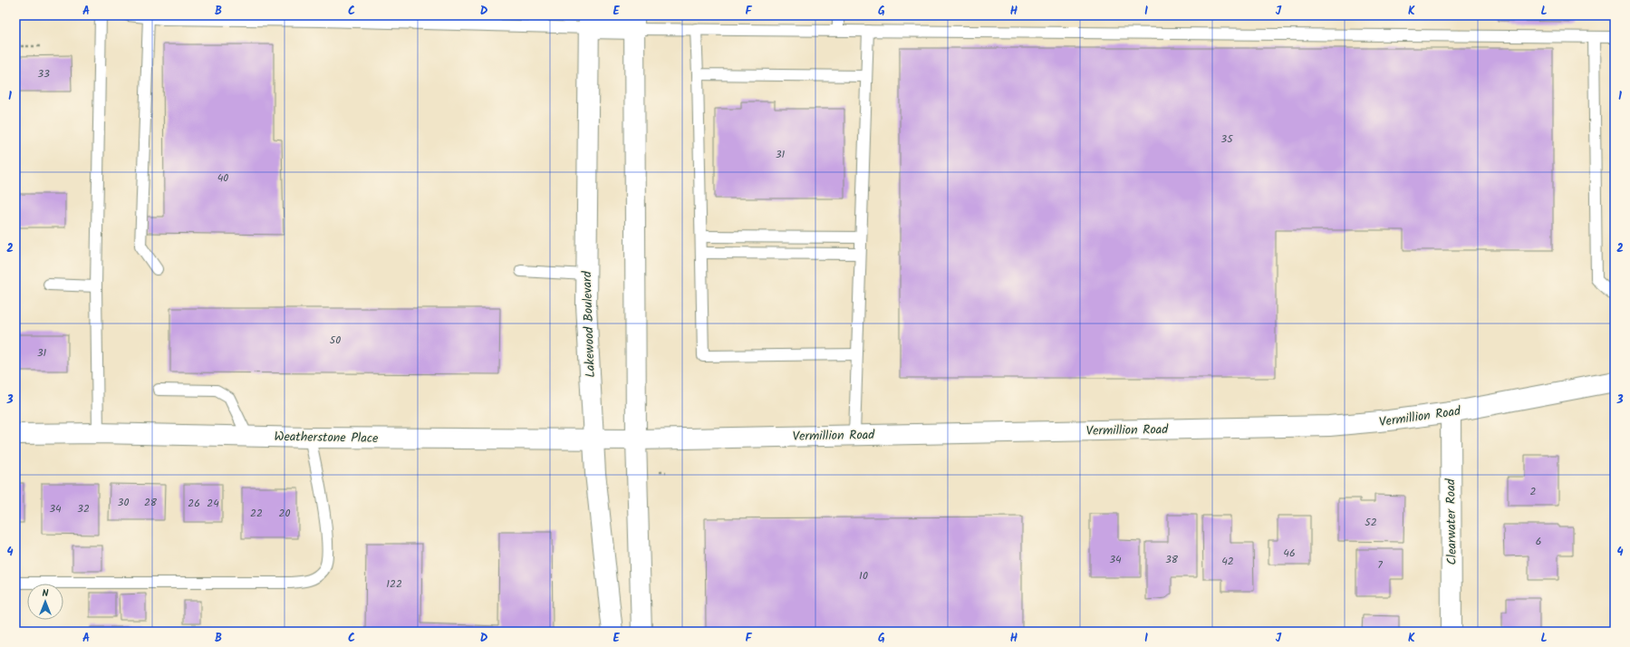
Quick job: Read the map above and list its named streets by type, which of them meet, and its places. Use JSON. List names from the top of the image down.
{
  "streets": {
    "street": [
      "Lakewood Boulevard",
      "Vermillion Road",
      "Weatherstone Place",
      "Clearwater Road"
    ]
  },
  "crossings": [
    ["Lakewood Boulevard", "Weatherstone Place"],
    ["Vermillion Road", "Weatherstone Place"],
    ["Vermillion Road", "Clearwater Road"]
  ],
  "house_numbers": [
    "33",
    "35",
    "31",
    "40",
    "50",
    "31",
    "2",
    "30",
    "28",
    "26",
    "24",
    "34",
    "32",
    "22",
    "20",
    "52",
    "6",
    "46",
    "34",
    "38",
    "42",
    "7",
    "10",
    "122"
  ],
  "north": "top",
  "grid": {
    "columns": [
      "A",
      "B",
      "C",
      "D",
      "E",
      "F",
      "G",
      "H",
      "I",
      "J",
      "K",
      "L"
    ],
    "rows": [
      "1",
      "2",
      "3",
      "4"
    ]
  }
}
